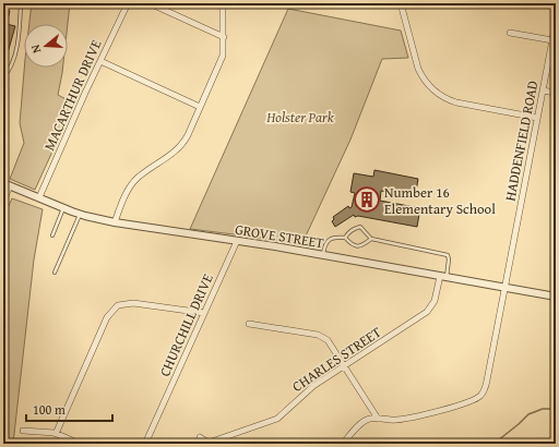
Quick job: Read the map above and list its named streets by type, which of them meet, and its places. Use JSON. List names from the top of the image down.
{
  "streets": {
    "street": [
      "MACARTHUR DRIVE",
      "HADDENFIELD ROAD",
      "GROVE STREET",
      "CHURCHILL DRIVE",
      "CHARLES STREET"
    ]
  },
  "crossings": [
    ["MACARTHUR DRIVE", "GROVE STREET"],
    ["HADDENFIELD ROAD", "GROVE STREET"],
    ["GROVE STREET", "CHURCHILL DRIVE"],
    ["GROVE STREET", "CHARLES STREET"]
  ],
  "parks": ["Holster Park"],
  "places": {
    "building": ["Number 16 Elementary School"]
  },
  "scale_bar": "100 m",
  "north": "left"
}
